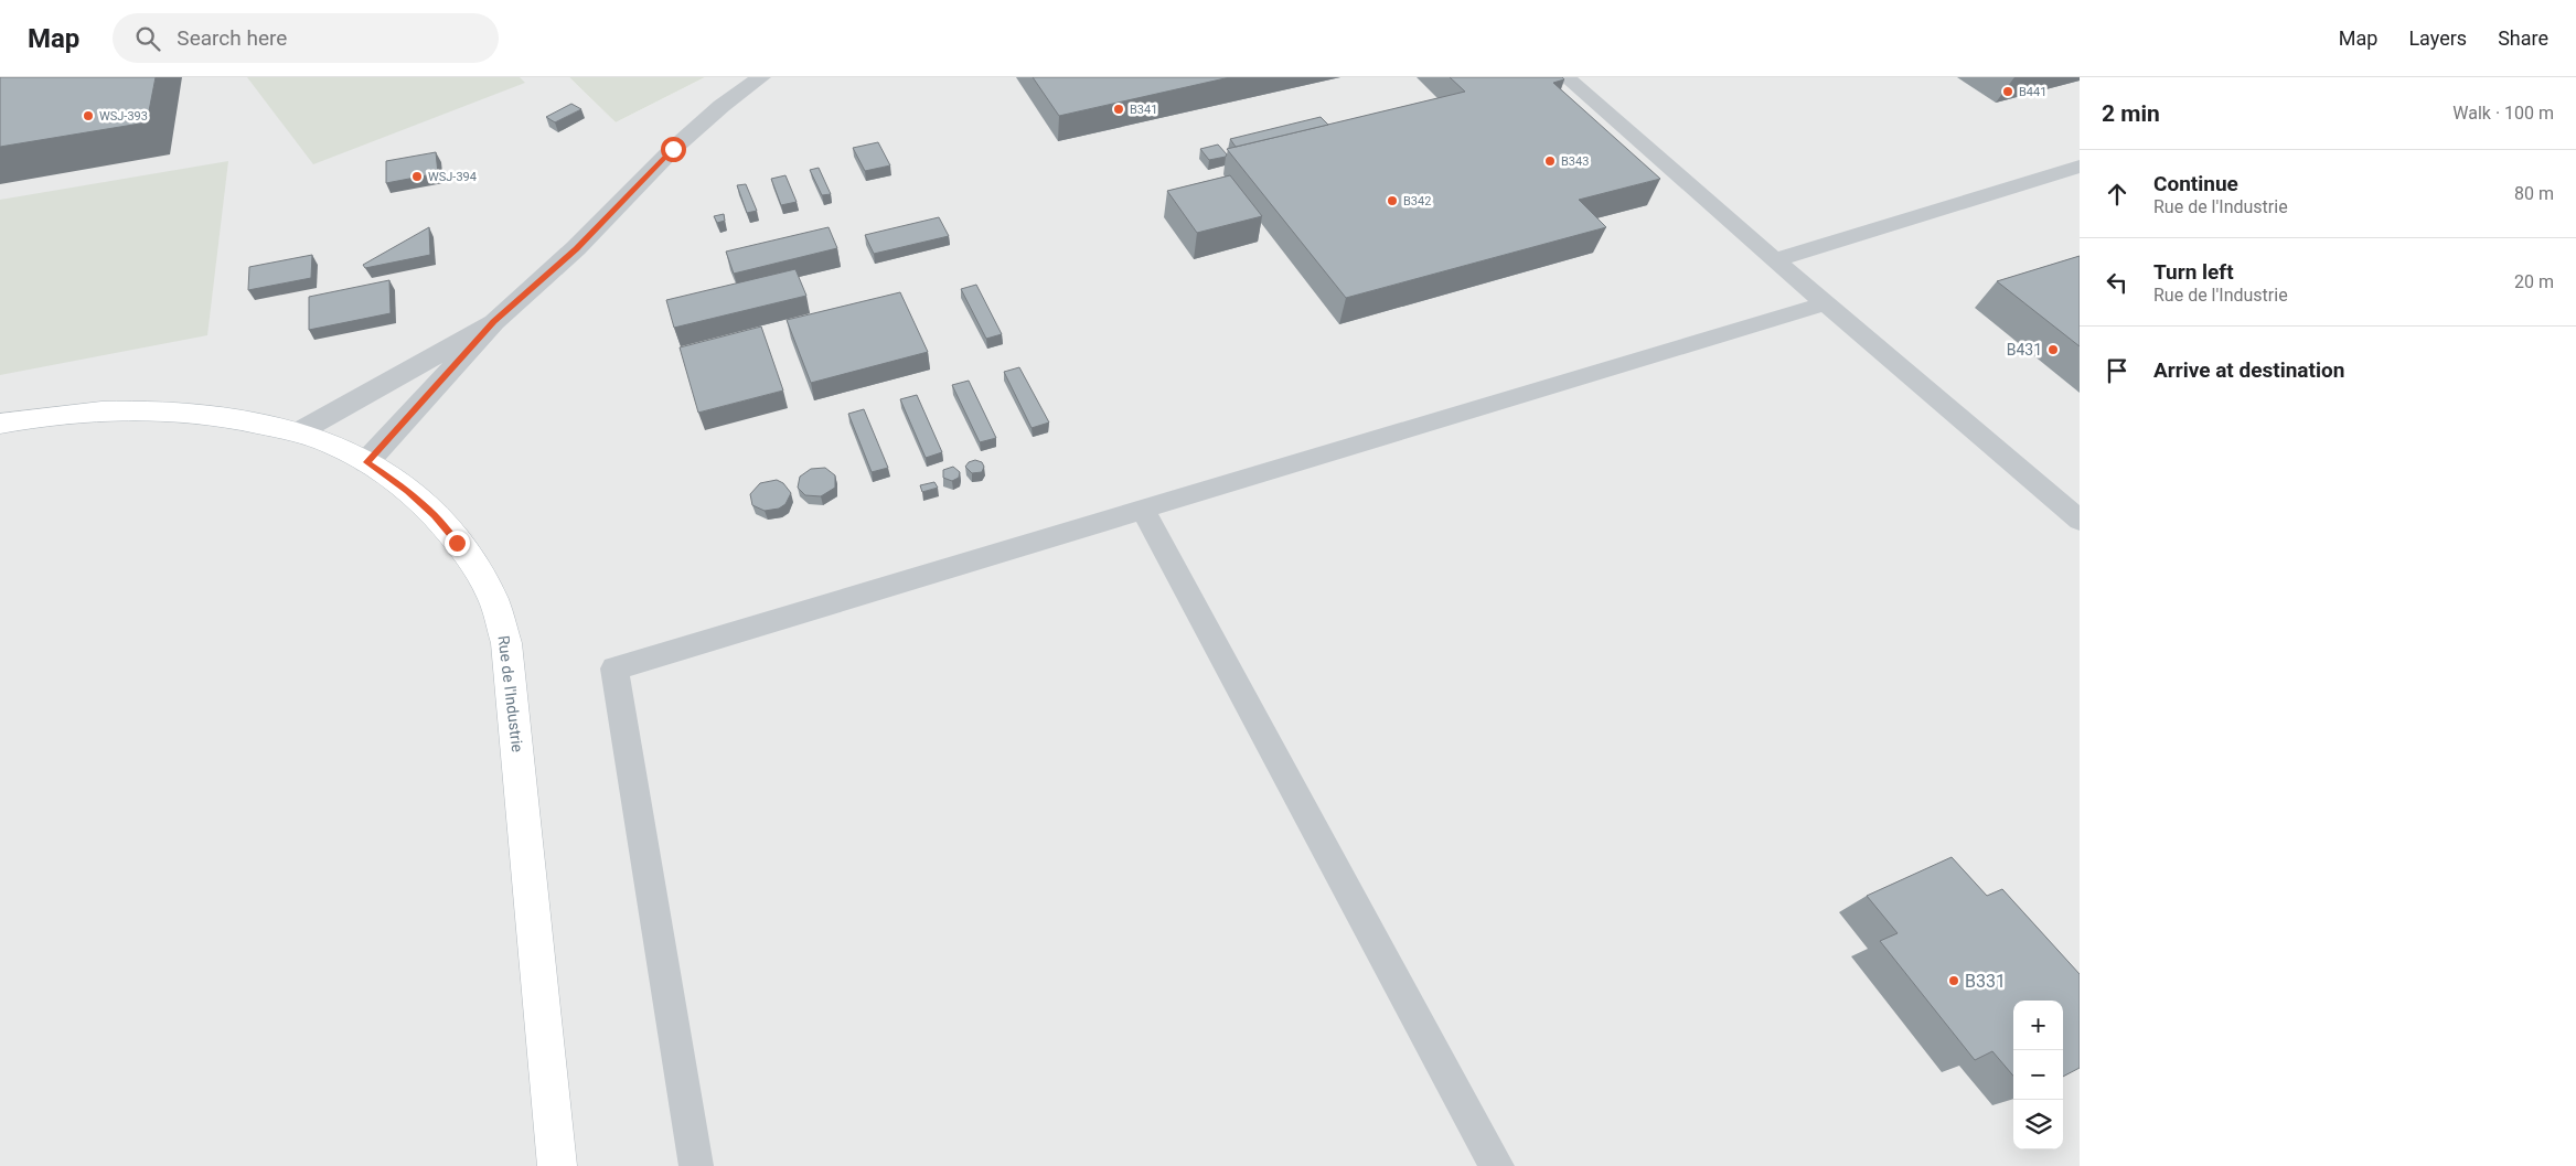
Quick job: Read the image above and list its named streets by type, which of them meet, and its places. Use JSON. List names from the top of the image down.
{
  "streets": {
    "main road": ["Rue de l'Industrie"]
  },
  "places": [
    "B441",
    "B341",
    "WSJ-393",
    "B343",
    "WSJ-394",
    "B342",
    "B431",
    "B331"
  ],
  "page": {
    "header": "Map",
    "search": "Search here",
    "nav": ["Map", "Layers", "Share"],
    "heading": ["2 min", "Walk · 100 m"],
    "list": [
      ["Continue", "Rue de l'Industrie", "80 m"],
      ["Turn left", "Rue de l'Industrie", "20 m"],
      "Arrive at destination"
    ],
    "map_buttons": ["+", "−"]
  }
}
